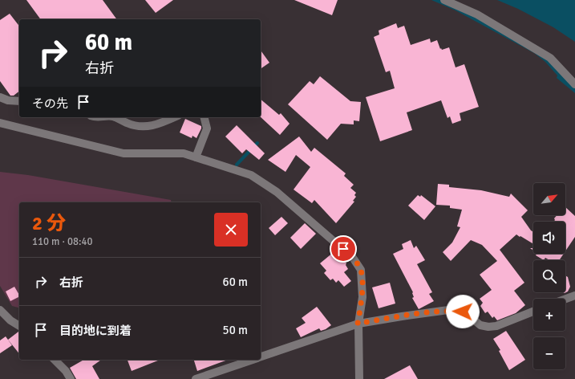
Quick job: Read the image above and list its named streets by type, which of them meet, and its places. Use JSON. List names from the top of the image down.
{
  "north": "top right",
  "page": {
    "turn": ["60 m", "右折"],
    "then": "その先",
    "map_buttons": ["+", "−"],
    "heading": ["2 分", "110 m · 08:40"],
    "list": [
      {
        "name": "右折",
        "value": "60 m"
      },
      {
        "name": "目的地に到着",
        "value": "50 m"
      }
    ]
  }
}
